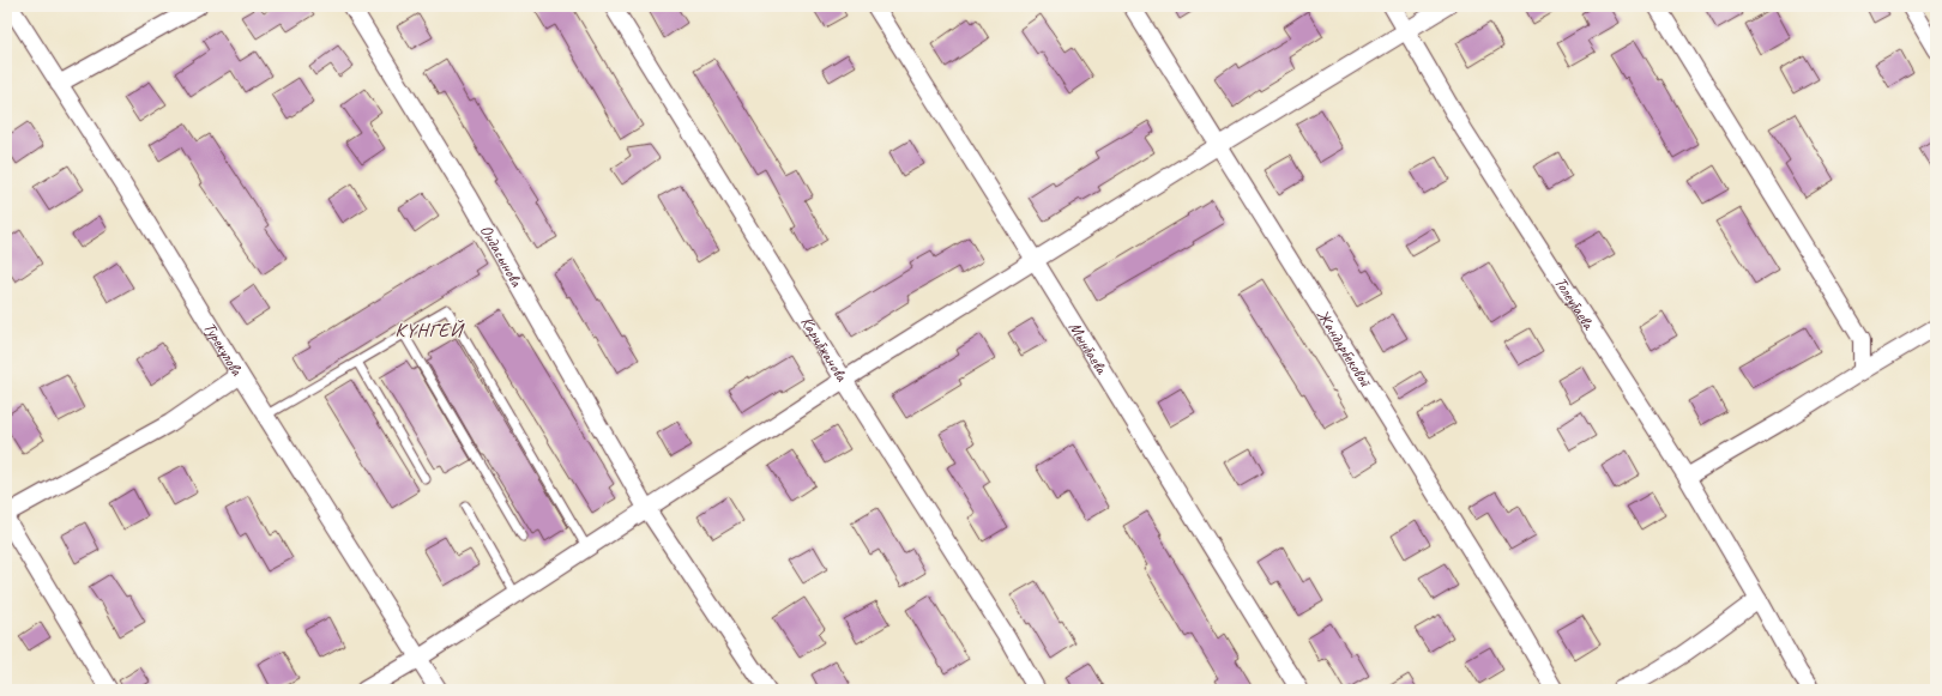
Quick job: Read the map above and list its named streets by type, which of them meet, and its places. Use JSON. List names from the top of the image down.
{
  "streets": {
    "street": [
      "Ондасынова",
      "Толеубаева",
      "Мынбаева",
      "Жандарбековой",
      "Турекулова",
      "Карибжанова"
    ]
  },
  "districts": ["КҮНГЕЙ"]
}
